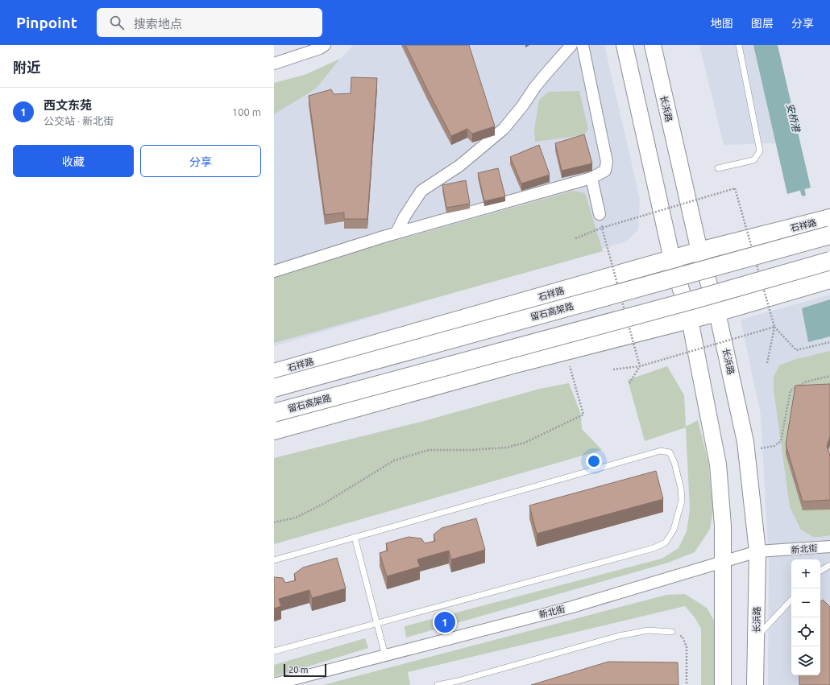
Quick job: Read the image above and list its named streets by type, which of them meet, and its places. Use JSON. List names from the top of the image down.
{
  "streets": {
    "main road": ["长浜路", "石祥路", "留石高架路"],
    "street": ["新北街"]
  },
  "crossings": [
    ["长浜路", "石祥路"],
    ["长浜路", "新北街"]
  ],
  "water": ["安桥港"],
  "scale_bar": "20 m",
  "page": {
    "header": "Pinpoint",
    "search": "搜索地点",
    "nav": ["地图", "图层", "分享"],
    "heading": "附近",
    "list": [
      {
        "mark": "1",
        "name": "西文东苑",
        "note": "公交站 · 新北街",
        "value": "100 m"
      }
    ],
    "buttons": ["收藏", "分享"],
    "map_buttons": ["+", "−"],
    "pins": "1",
    "scale": "20 m"
  }
}
